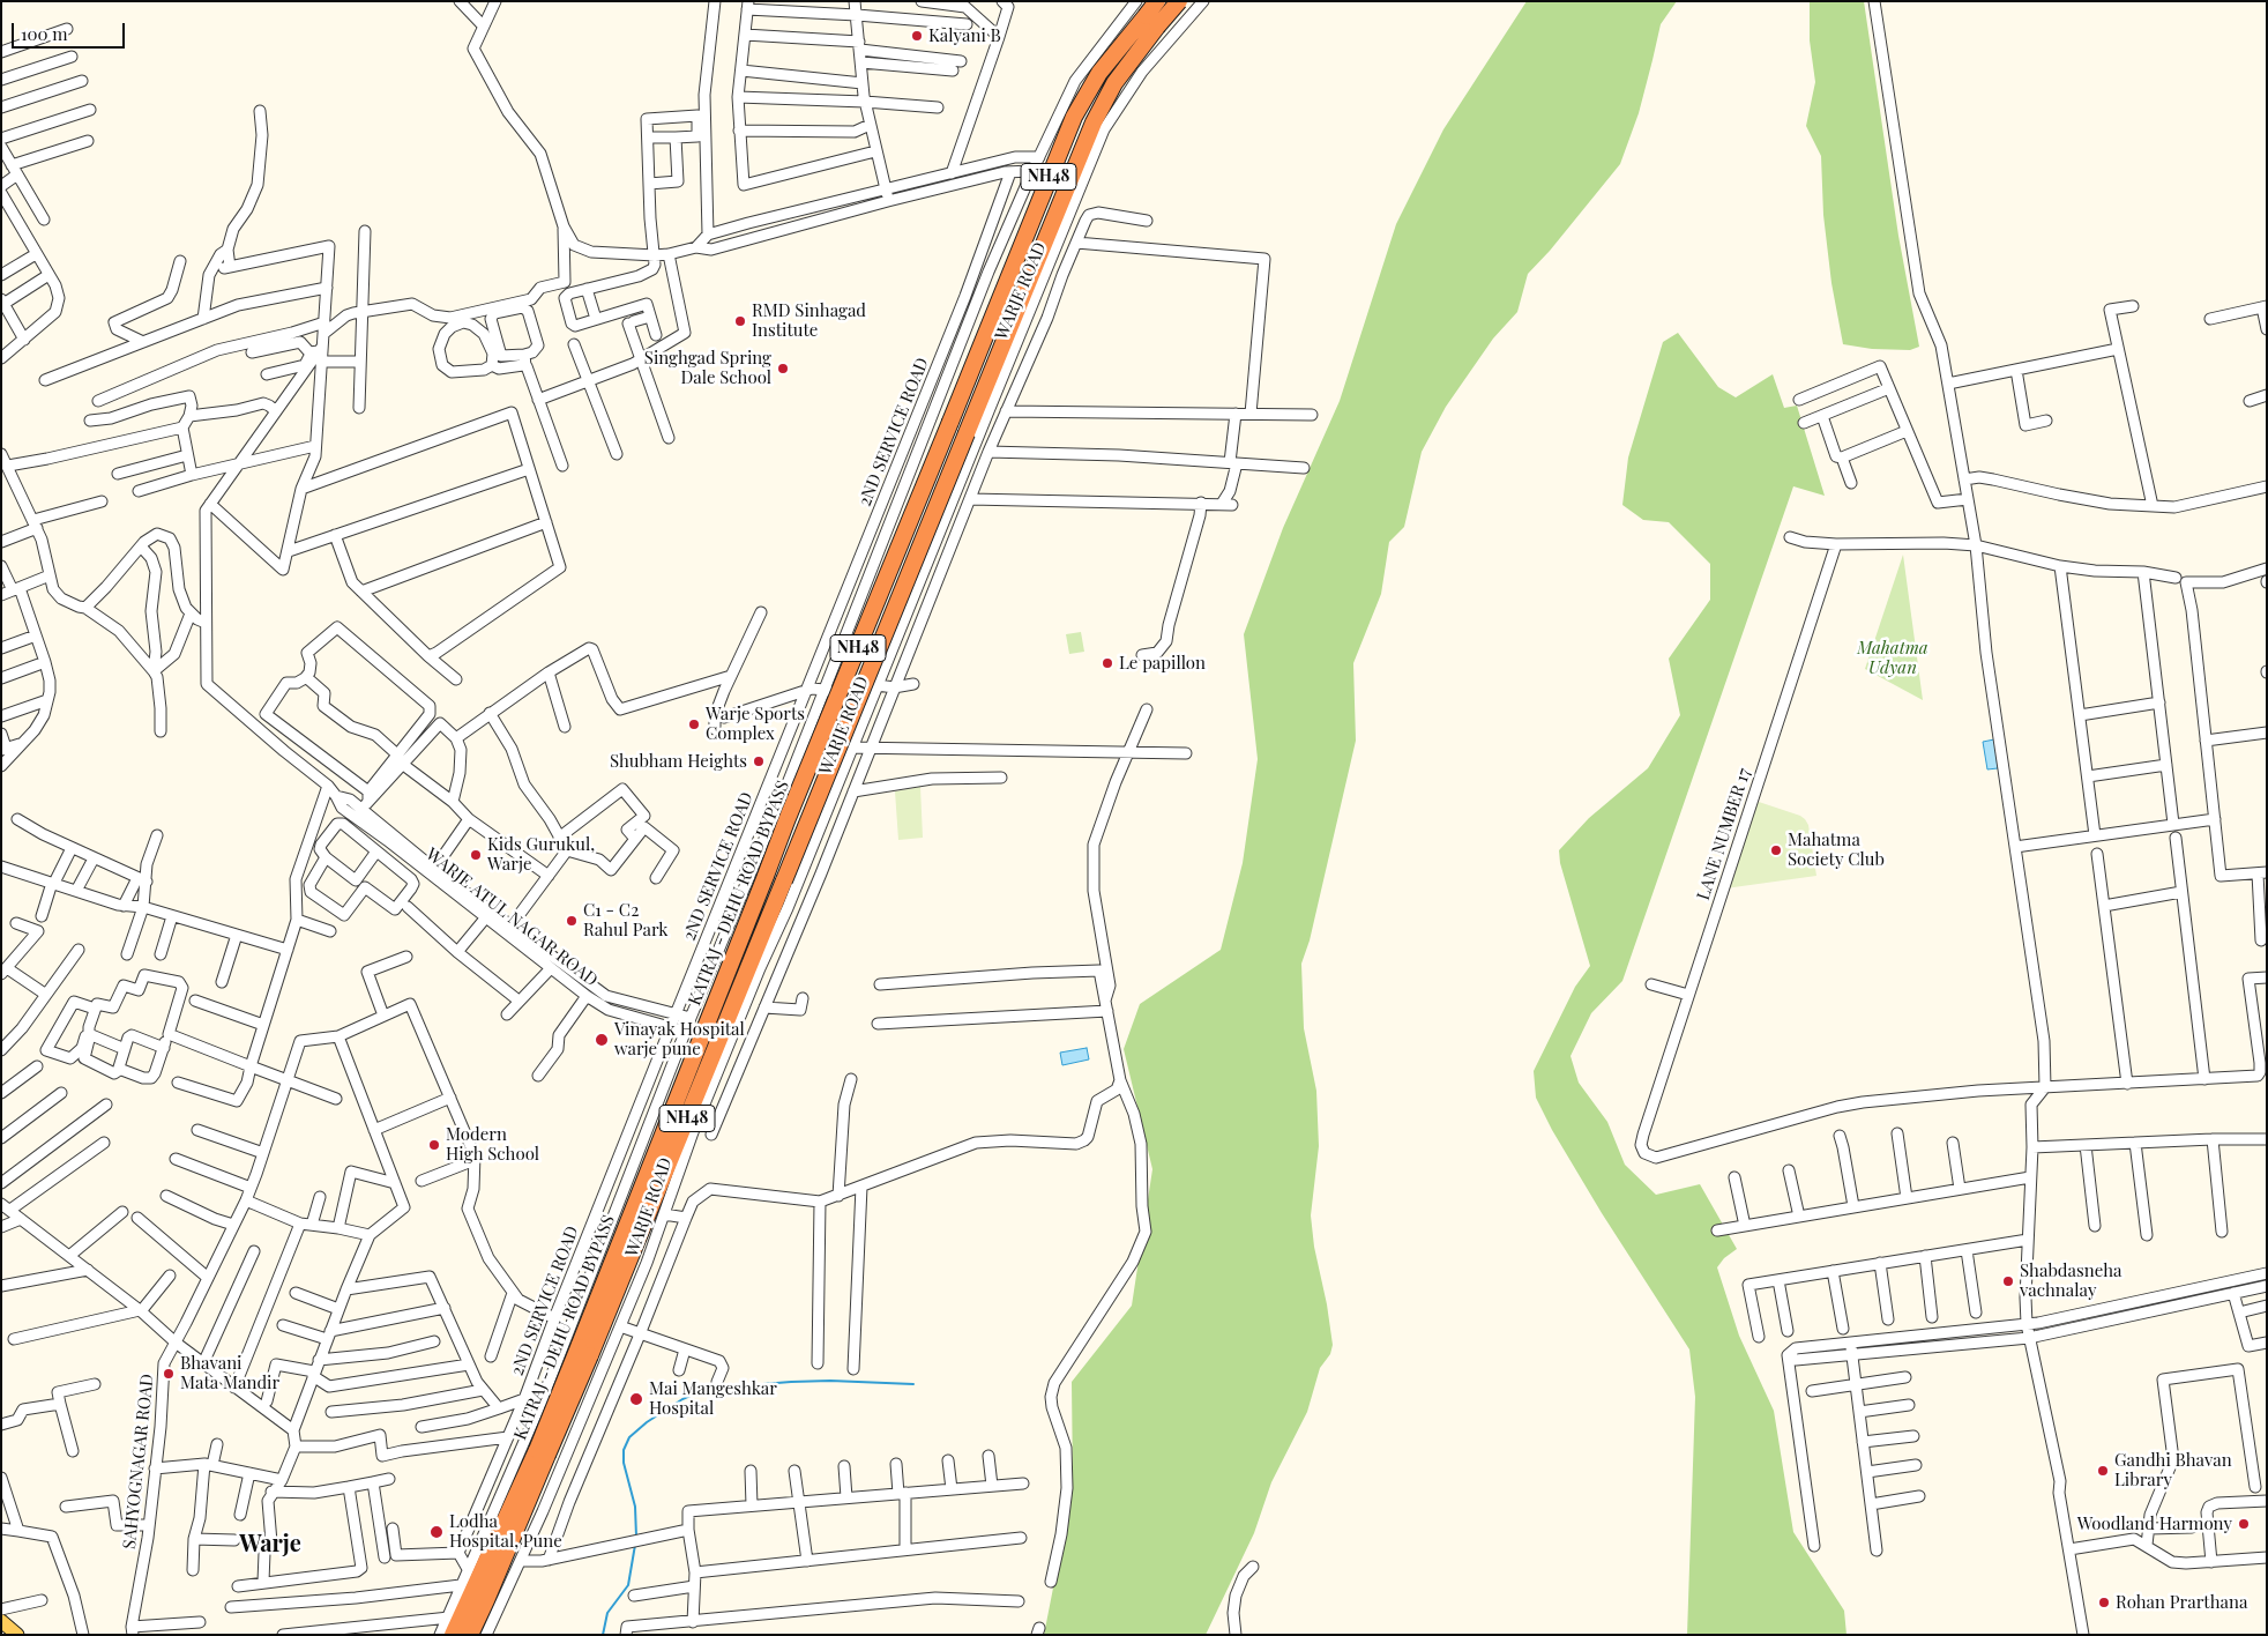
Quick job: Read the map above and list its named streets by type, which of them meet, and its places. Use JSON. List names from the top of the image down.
{
  "streets": {
    "highway": ["NH48", "KATRAJ - DEHU ROAD BYPASS"],
    "street": [
      "WARJE ROAD",
      "2ND SERVICE ROAD",
      "LANE NUMBER 17",
      "WARJE ATUL NAGAR ROAD",
      "SAHYOGNAGAR ROAD"
    ]
  },
  "crossings": [
    ["NH48", "KATRAJ - DEHU ROAD BYPASS"],
    ["WARJE ROAD", "2ND SERVICE ROAD"],
    ["WARJE ROAD", "WARJE ATUL NAGAR ROAD"],
    ["2ND SERVICE ROAD", "WARJE ATUL NAGAR ROAD"]
  ],
  "districts": ["Warje"],
  "parks": ["Mahatma Udyan"],
  "places": [
    "Kalyani B",
    "RMD Sinhagad Institute",
    "Singhgad Spring Dale School",
    "Le papillon",
    "Warje Sports Complex",
    "Shubham Heights",
    "Mahatma Society Club",
    "Kids Gurukul, Warje",
    "C1 - C2 Rahul Park",
    "Vinayak Hospital warje pune",
    "Modern High School",
    "Shabdasneha vachnalay",
    "Bhavani Mata Mandir",
    "Mai Mangeshkar Hospital",
    "Gandhi Bhavan Library",
    "Woodland Harmony",
    "Lodha Hospital, Pune",
    "Rohan Prarthana"
  ],
  "scale_bar": "100 m"
}
